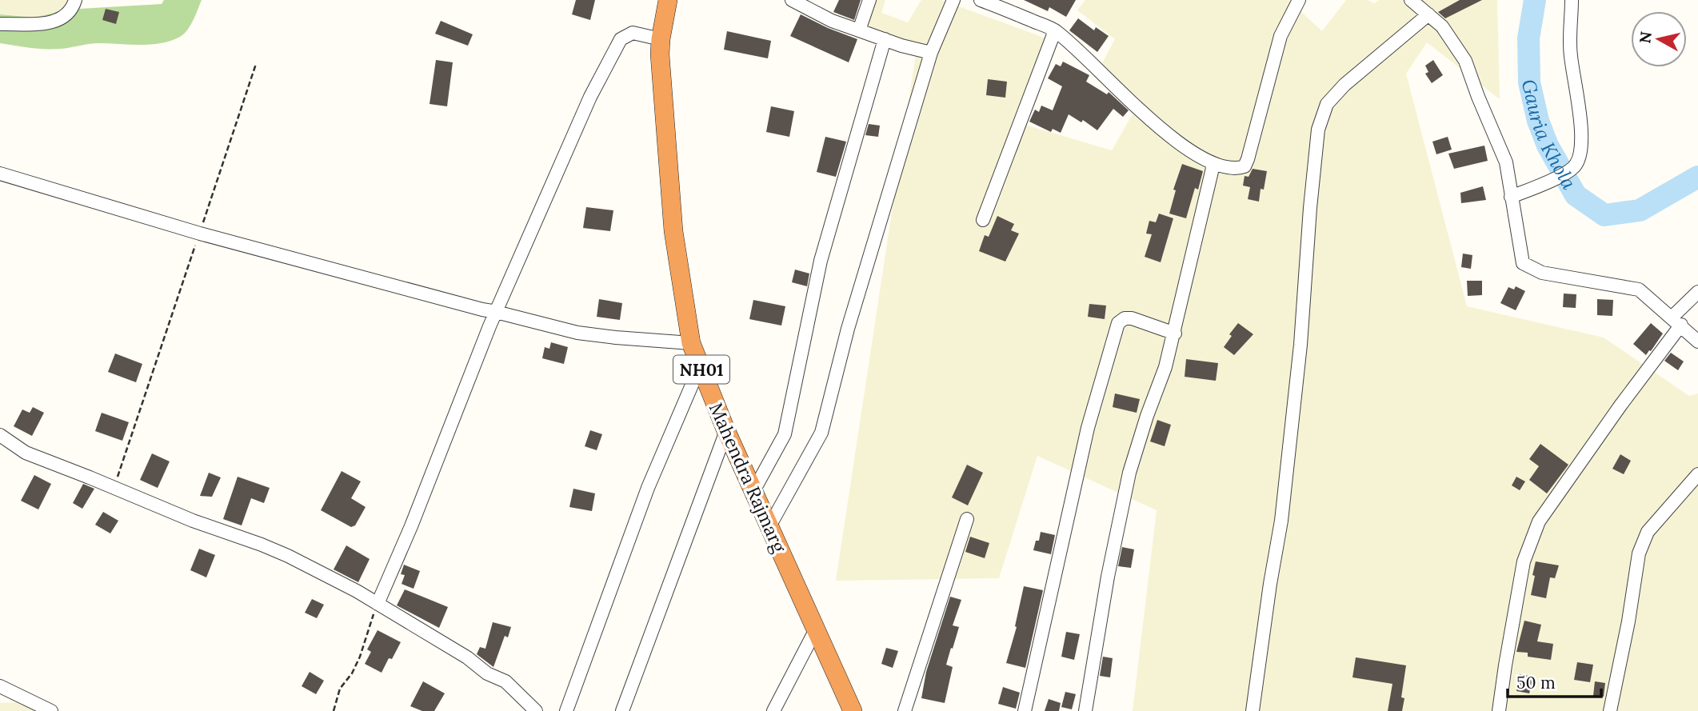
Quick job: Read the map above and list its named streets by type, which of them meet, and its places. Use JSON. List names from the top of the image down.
{
  "streets": {
    "highway": ["NH01", "Mahendra Rajmarg"]
  },
  "water": ["Gauria Khola"],
  "scale_bar": "50 m",
  "north": "left"
}
